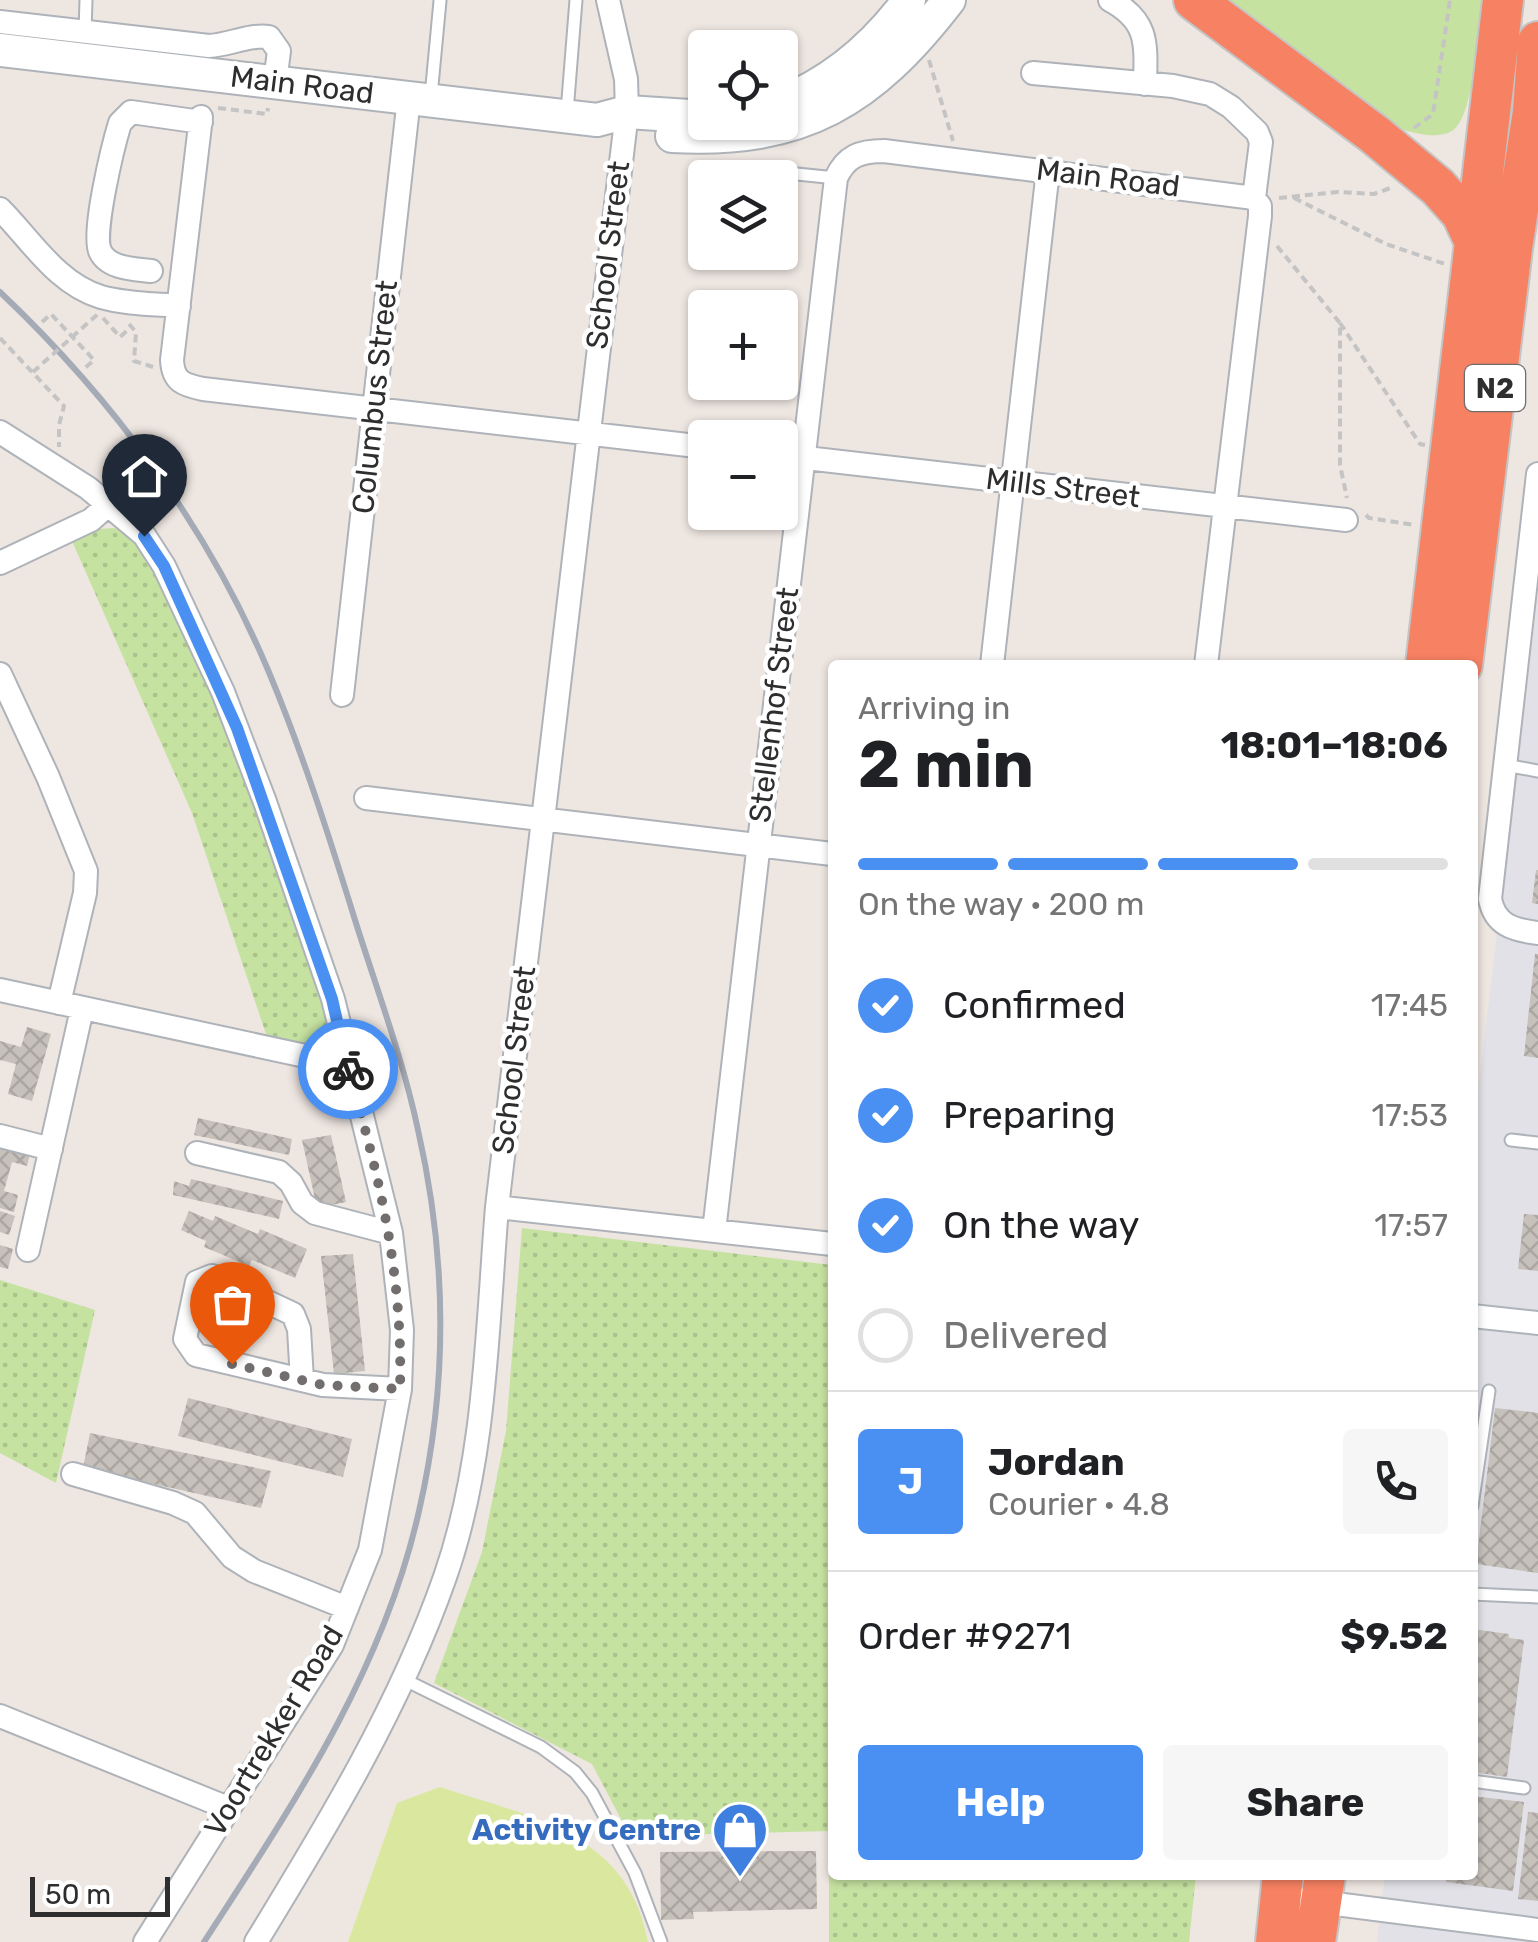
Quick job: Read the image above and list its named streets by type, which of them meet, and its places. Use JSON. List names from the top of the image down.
{
  "streets": {
    "highway": ["N2"],
    "main road": ["Main Road"],
    "street": [
      "School Street",
      "Columbus Street",
      "Mills Street",
      "Stellenhof Street",
      "Voortrekker Road"
    ]
  },
  "crossings": [
    ["Main Road", "School Street"],
    ["Main Road", "Columbus Street"],
    ["Main Road", "Stellenhof Street"]
  ],
  "places": {
    "shop": ["Activity Centre"]
  },
  "scale_bar": "50 m",
  "page": {
    "map_buttons": ["+", "−"],
    "heading": ["2 min", "Arriving in", "18:01–18:06"],
    "panel": [
      "Jordan",
      "Courier · 4.8",
      "Order #9271",
      "$9.52"
    ],
    "bar": "On the way · 200 m",
    "list": [
      ["Confirmed", "17:45"],
      ["Preparing", "17:53"],
      ["On the way", "17:57"],
      "Delivered"
    ],
    "round": "J",
    "buttons": ["Help", "Share"],
    "scale": "50 m"
  }
}
